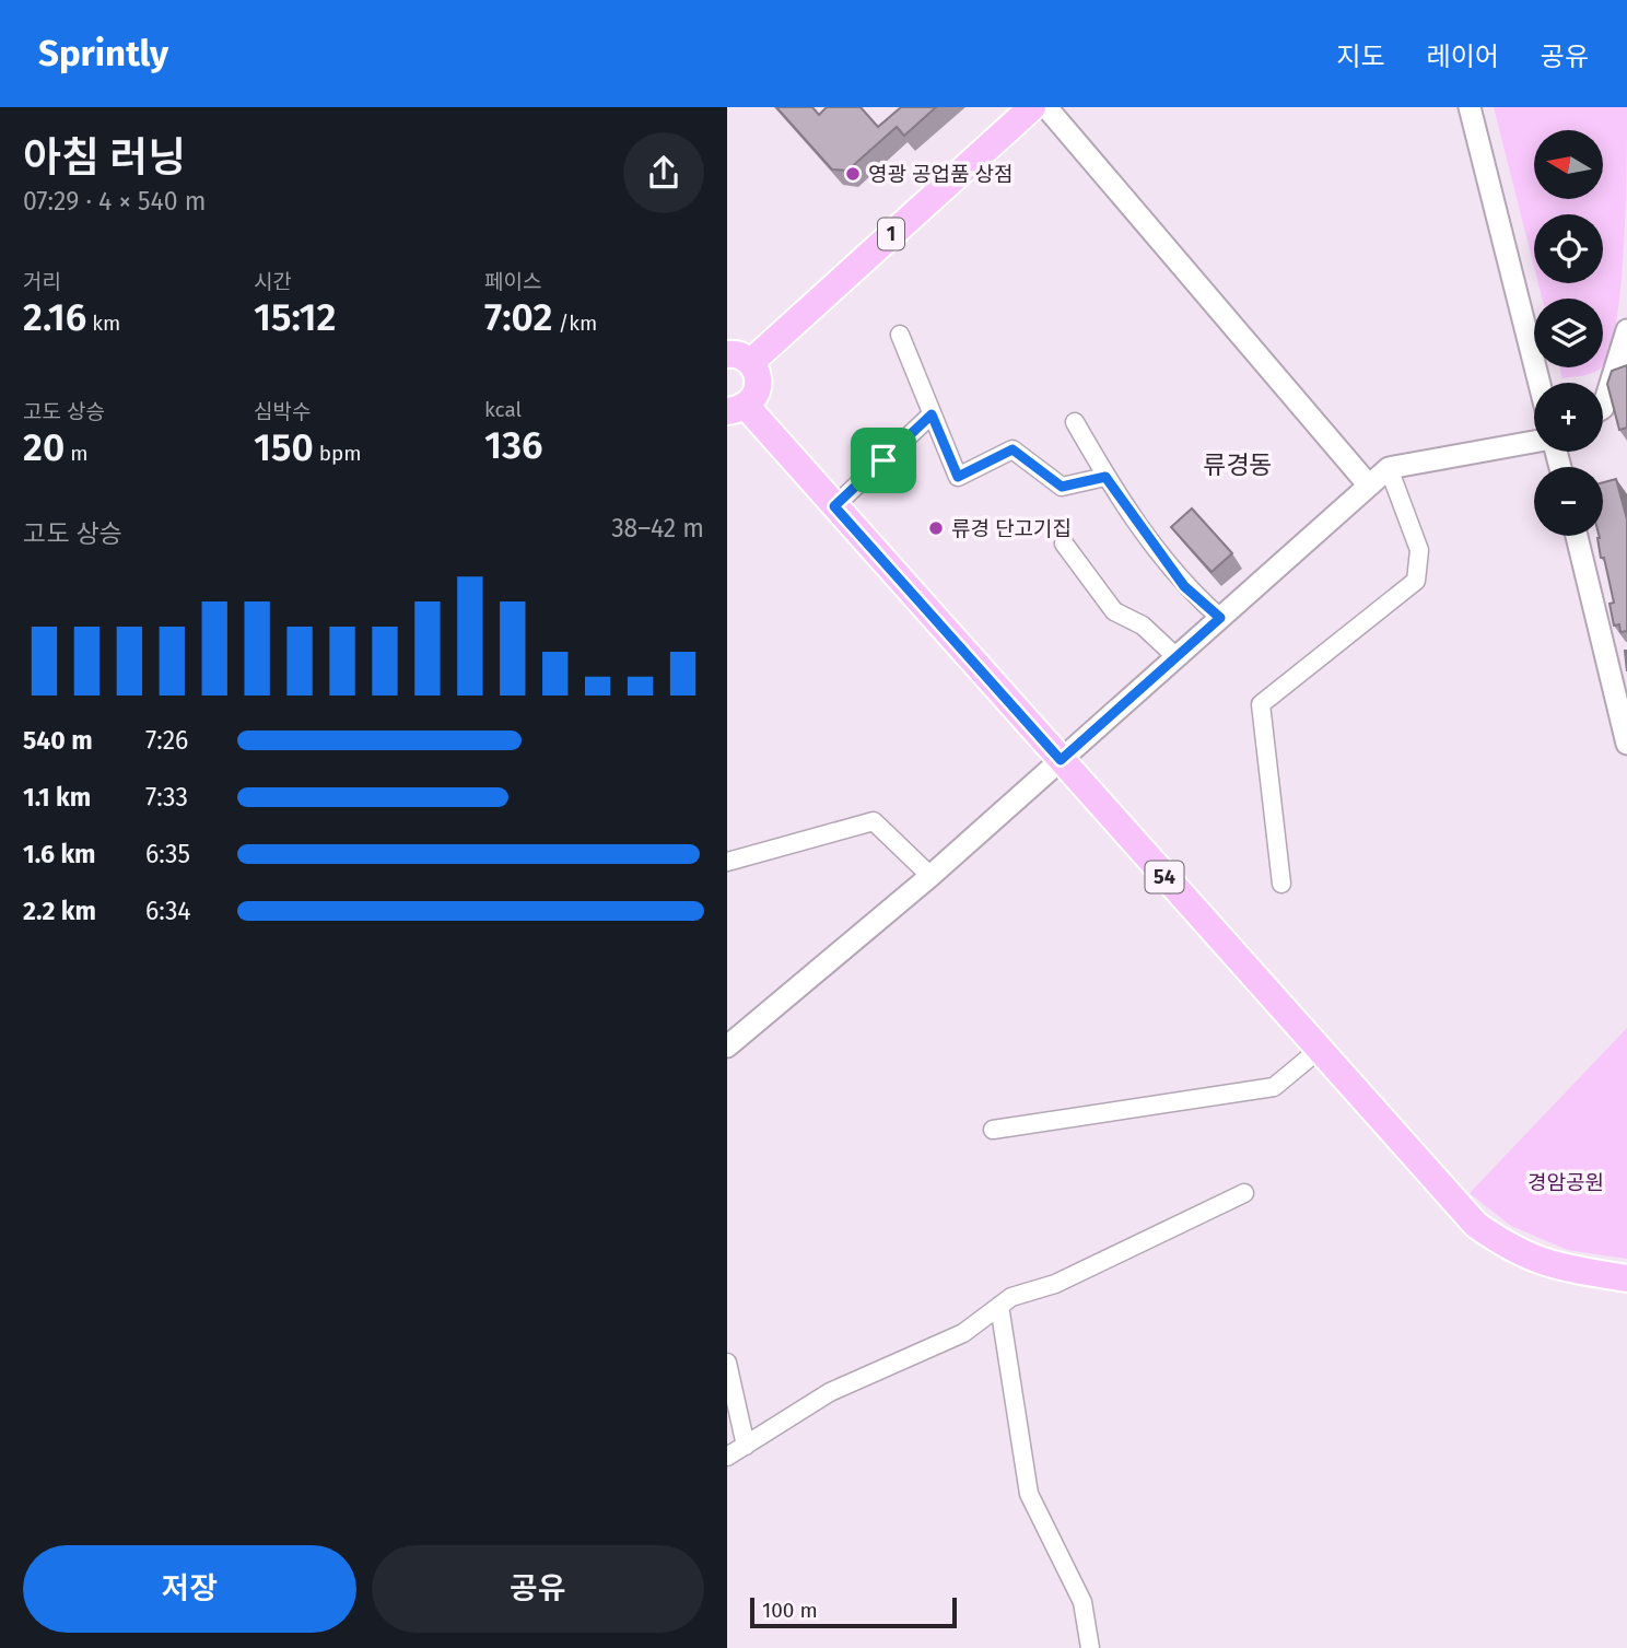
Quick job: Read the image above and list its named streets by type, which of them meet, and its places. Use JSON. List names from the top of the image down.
{
  "streets": {
    "main road": ["1", "54"]
  },
  "districts": ["류경동"],
  "parks": ["경암공원"],
  "places": ["영광 공업품 상점", "류경 단고기집"],
  "scale_bar": "100 m",
  "north": "left",
  "page": {
    "header": "Sprintly",
    "nav": ["지도", "레이어", "공유"],
    "heading": ["아침 러닝", "07:29 · 4 × 540 m"],
    "map_buttons": ["+", "−"],
    "stats": [
      ["거리", "2.16 km"],
      ["시간", "15:12"],
      ["페이스", "7:02 /km"],
      ["고도 상승", "20 m"],
      ["심박수", "150 bpm"],
      ["kcal", "136"]
    ],
    "chart": ["고도 상승", "38–42 m"],
    "list": [
      {
        "name": "540 m",
        "note": "7:26"
      },
      {
        "name": "1.1 km",
        "note": "7:33"
      },
      {
        "name": "1.6 km",
        "note": "6:35"
      },
      {
        "name": "2.2 km",
        "note": "6:34"
      }
    ],
    "buttons": ["저장", "공유"],
    "scale": "100 m"
  }
}
